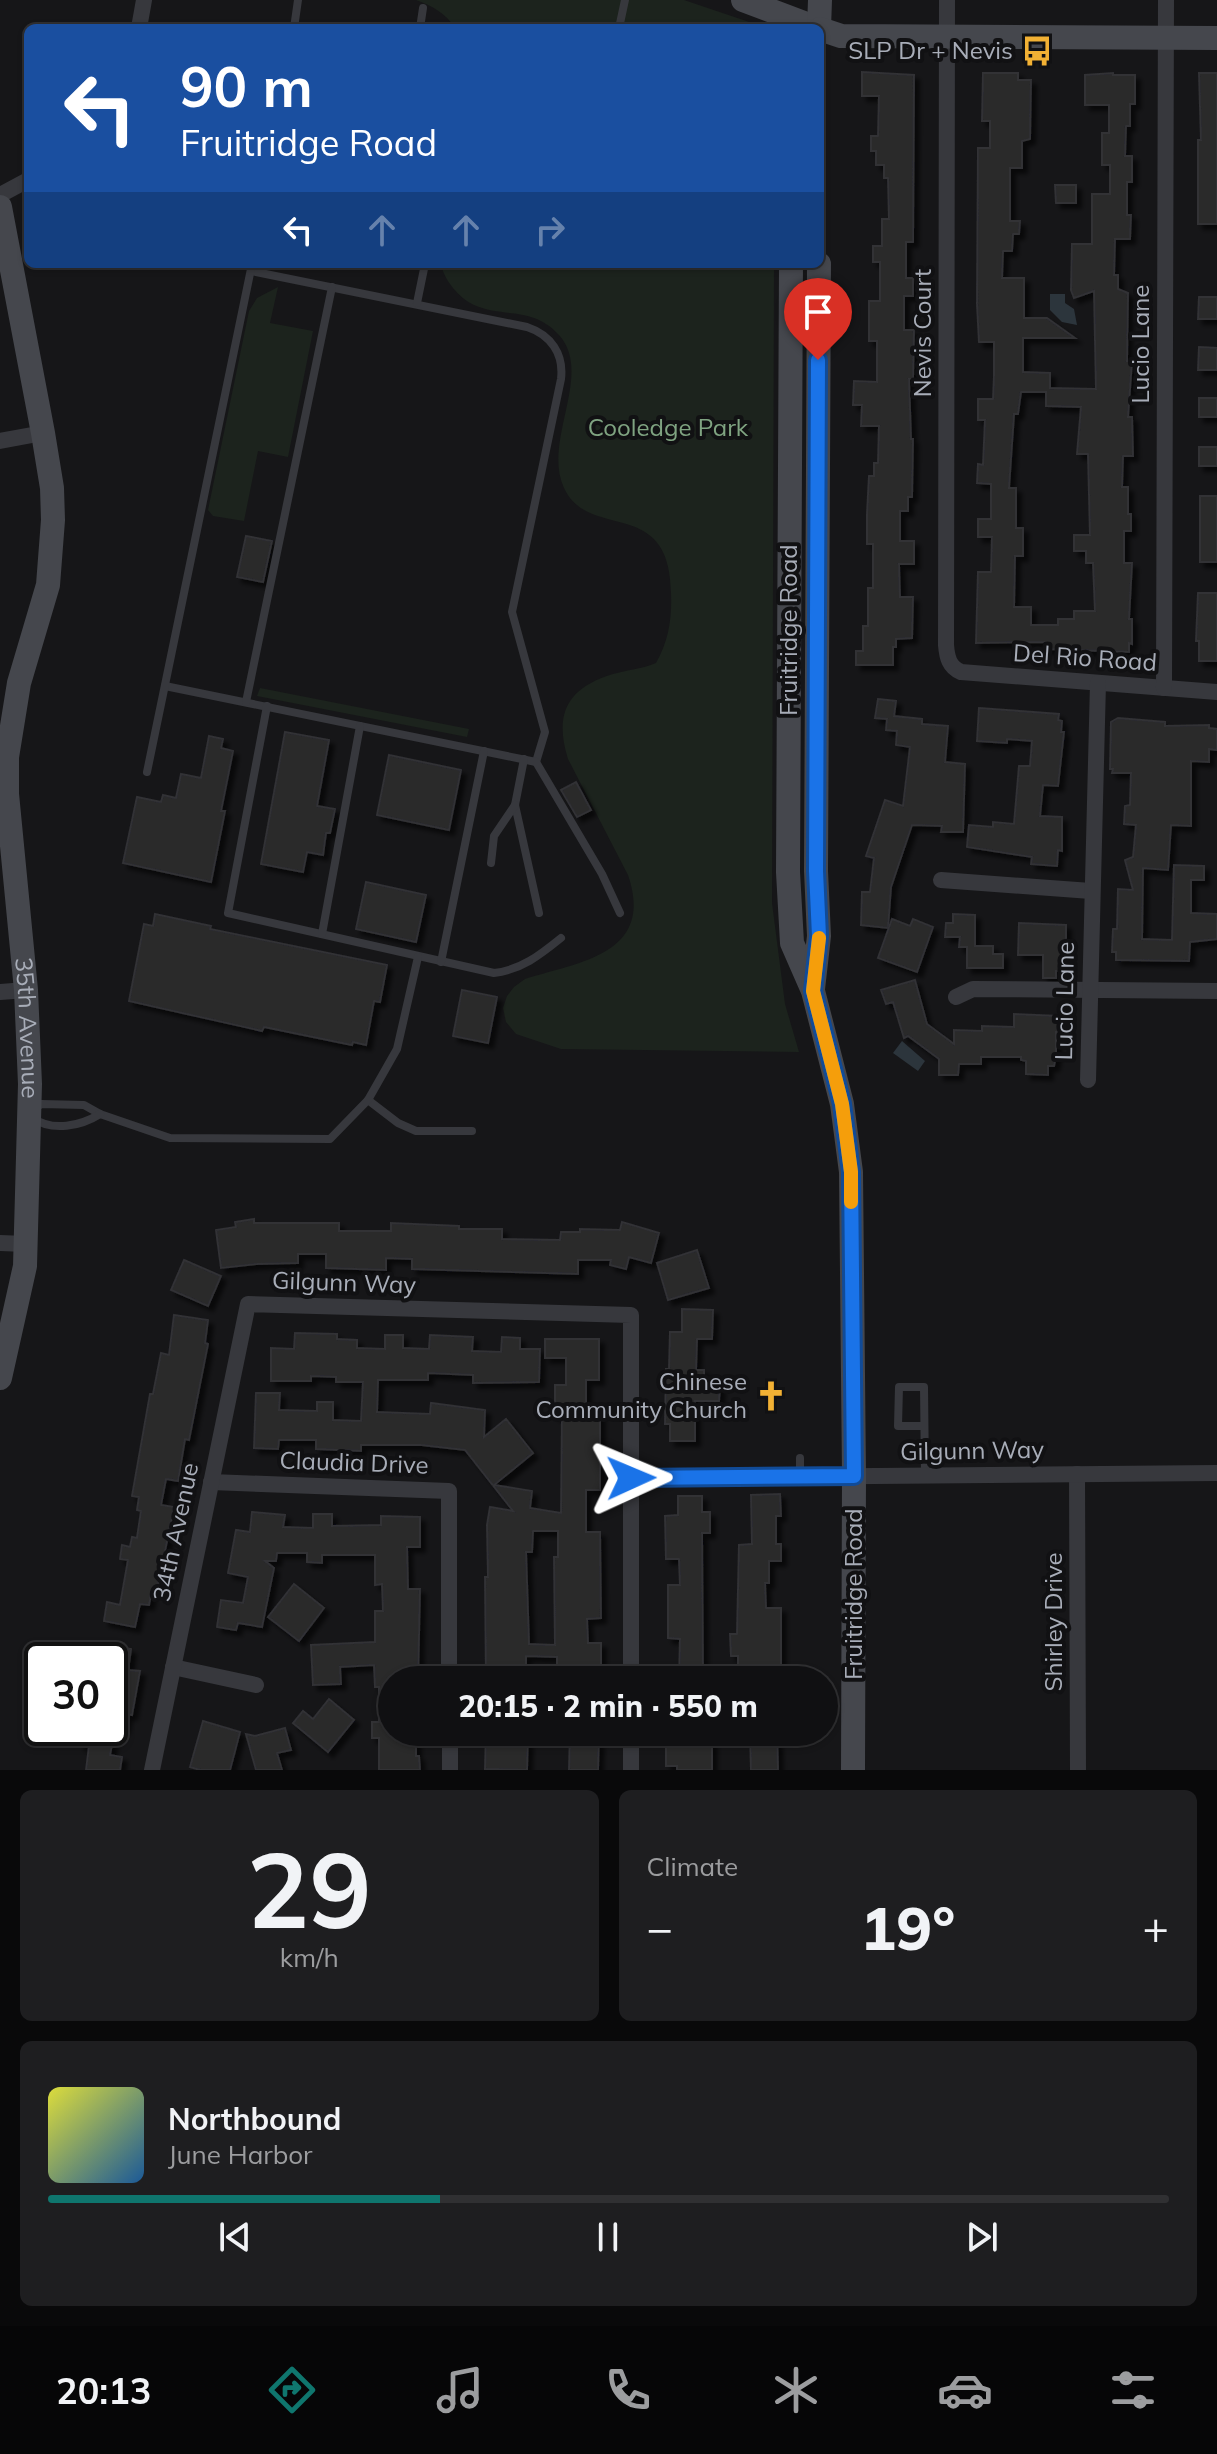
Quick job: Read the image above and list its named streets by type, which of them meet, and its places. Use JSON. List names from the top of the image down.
{
  "streets": {
    "main road": ["Fruitridge Road", "35th Avenue"],
    "street": [
      "Nevis Court",
      "Lucio Lane",
      "Del Rio Road",
      "Gilgunn Way",
      "Claudia Drive",
      "34th Avenue",
      "Shirley Drive"
    ]
  },
  "crossings": [
    ["Nevis Court", "Del Rio Road"],
    ["Lucio Lane", "Del Rio Road"],
    ["Fruitridge Road", "Gilgunn Way"],
    ["Gilgunn Way", "34th Avenue"],
    ["Gilgunn Way", "Shirley Drive"],
    ["Claudia Drive", "34th Avenue"]
  ],
  "parks": ["Cooledge Park"],
  "places": {
    "bus stop": ["SLP Dr + Nevis"],
    "church": ["Chinese Community Church"]
  },
  "page": {
    "turn": ["90 m", "Fruitridge Road"],
    "limit": "30",
    "trip": "20:15 · 2 min · 550 m",
    "tile": [
      ["29", "km/h"],
      "Climate"
    ],
    "heat": ["−", "19°", "+"],
    "song": ["Northbound", "June Harbor"],
    "tabs": "20:13"
  }
}
